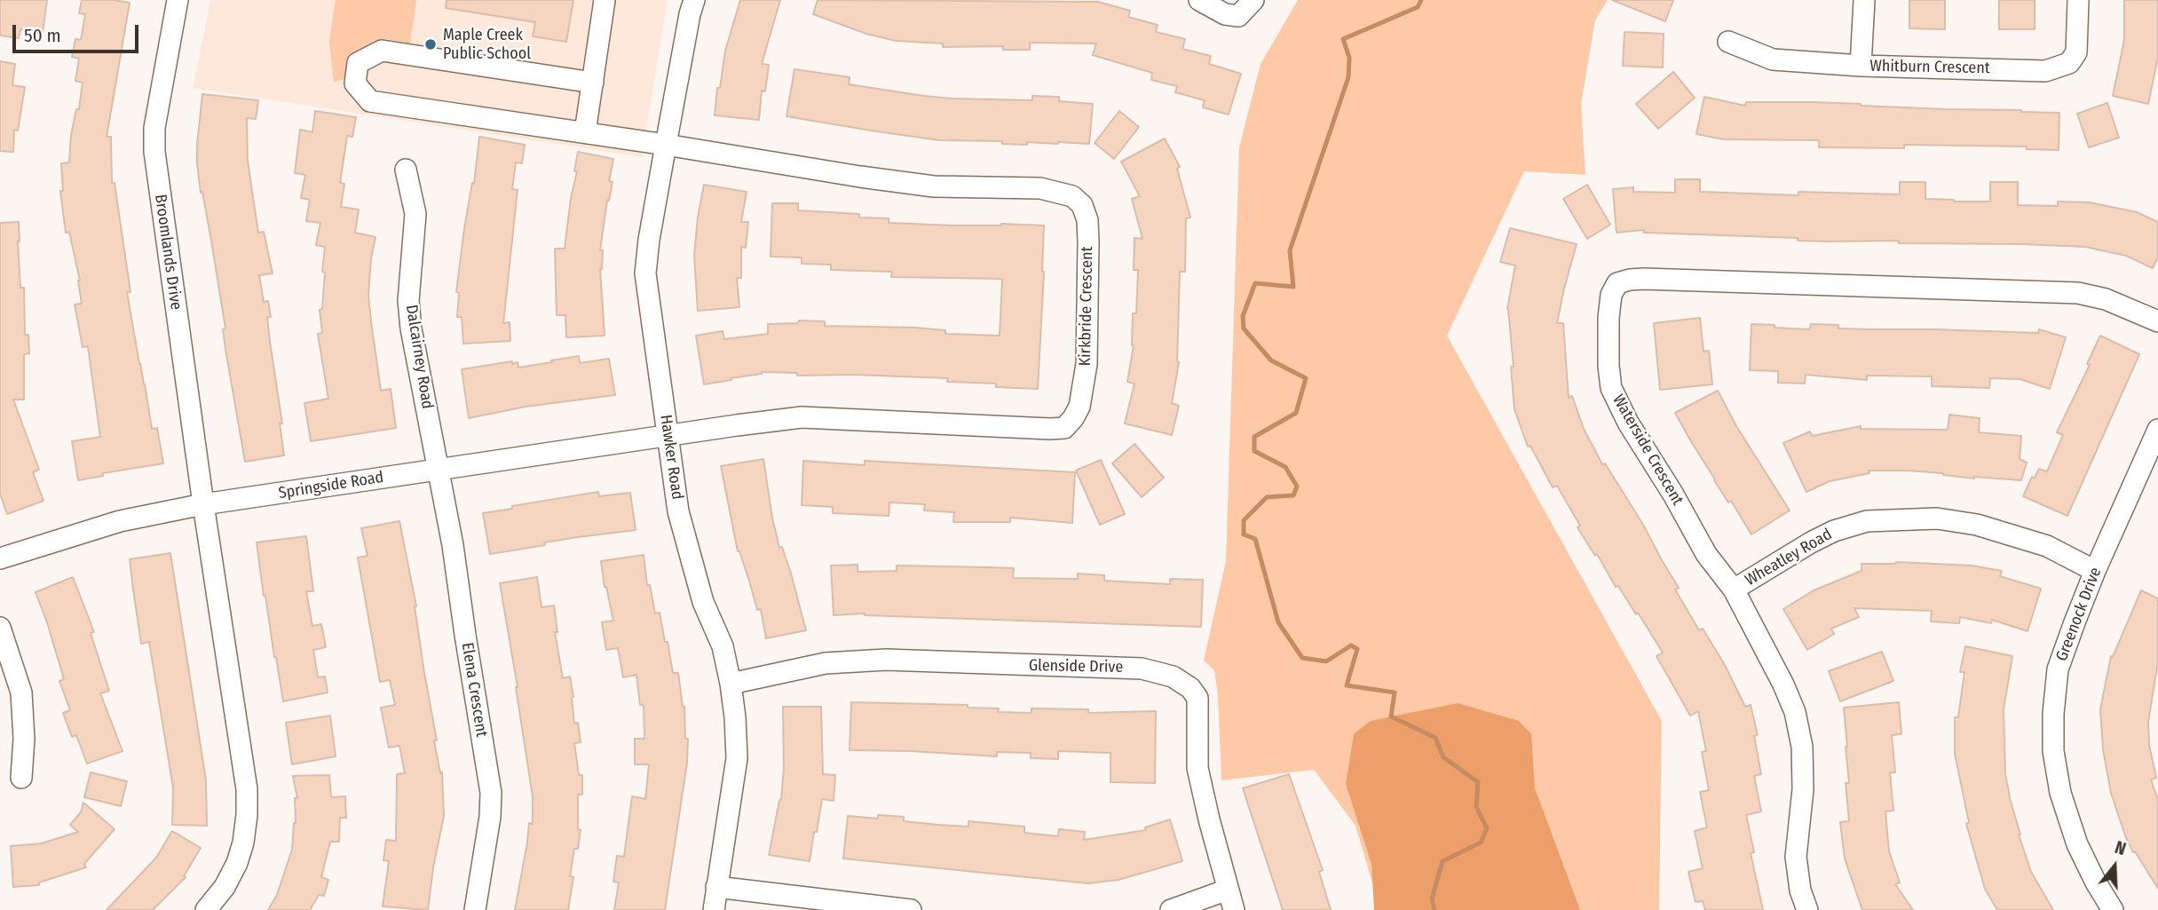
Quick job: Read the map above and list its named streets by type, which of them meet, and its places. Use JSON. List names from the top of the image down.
{
  "streets": {
    "street": [
      "Whitburn Crescent",
      "Broomlands Drive",
      "Kirkbride Crescent",
      "Dalcairney Road",
      "Waterside Crescent",
      "Hawker Road",
      "Springside Road",
      "Wheatley Road",
      "Greenock Drive",
      "Glenside Drive",
      "Elena Crescent"
    ]
  },
  "crossings": [
    ["Broomlands Drive", "Springside Road"],
    ["Kirkbride Crescent", "Hawker Road"],
    ["Kirkbride Crescent", "Springside Road"],
    ["Dalcairney Road", "Springside Road"],
    ["Dalcairney Road", "Elena Crescent"],
    ["Waterside Crescent", "Wheatley Road"],
    ["Hawker Road", "Springside Road"],
    ["Hawker Road", "Glenside Drive"],
    ["Springside Road", "Elena Crescent"],
    ["Wheatley Road", "Greenock Drive"]
  ],
  "places": ["Maple Creek Public School"],
  "scale_bar": "50 m",
  "north": "top"
}
